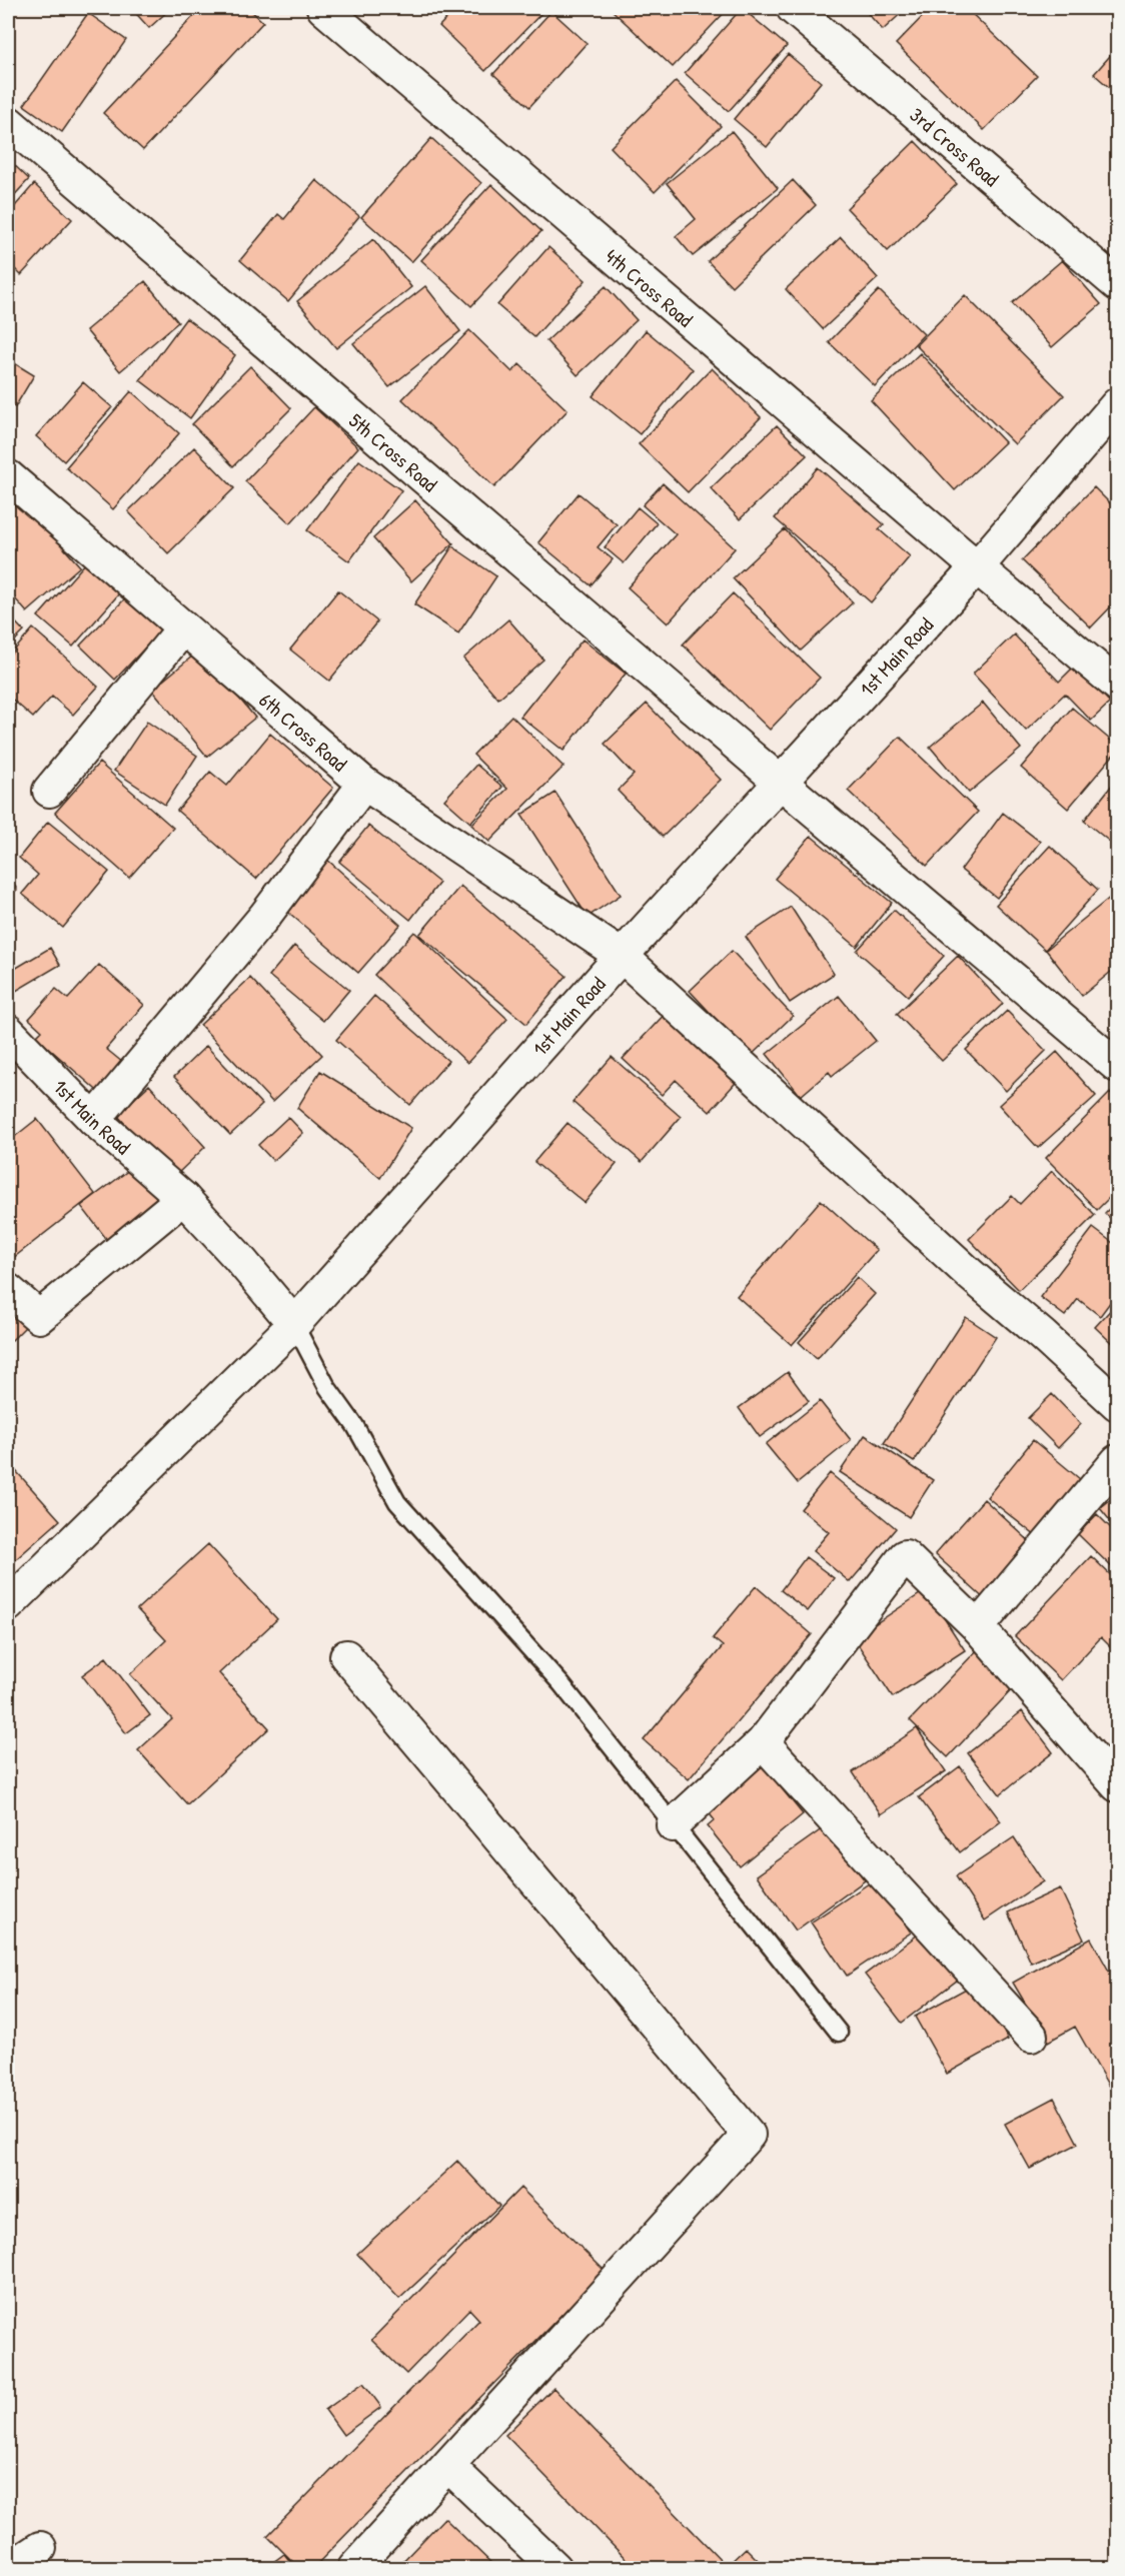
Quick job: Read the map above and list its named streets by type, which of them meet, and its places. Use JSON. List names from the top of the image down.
{
  "streets": {
    "street": [
      "3rd Cross Road",
      "4th Cross Road",
      "5th Cross Road",
      "1st Main Road",
      "6th Cross Road"
    ]
  },
  "crossings": [
    ["4th Cross Road", "1st Main Road"],
    ["5th Cross Road", "1st Main Road"],
    ["1st Main Road", "6th Cross Road"]
  ]
}
